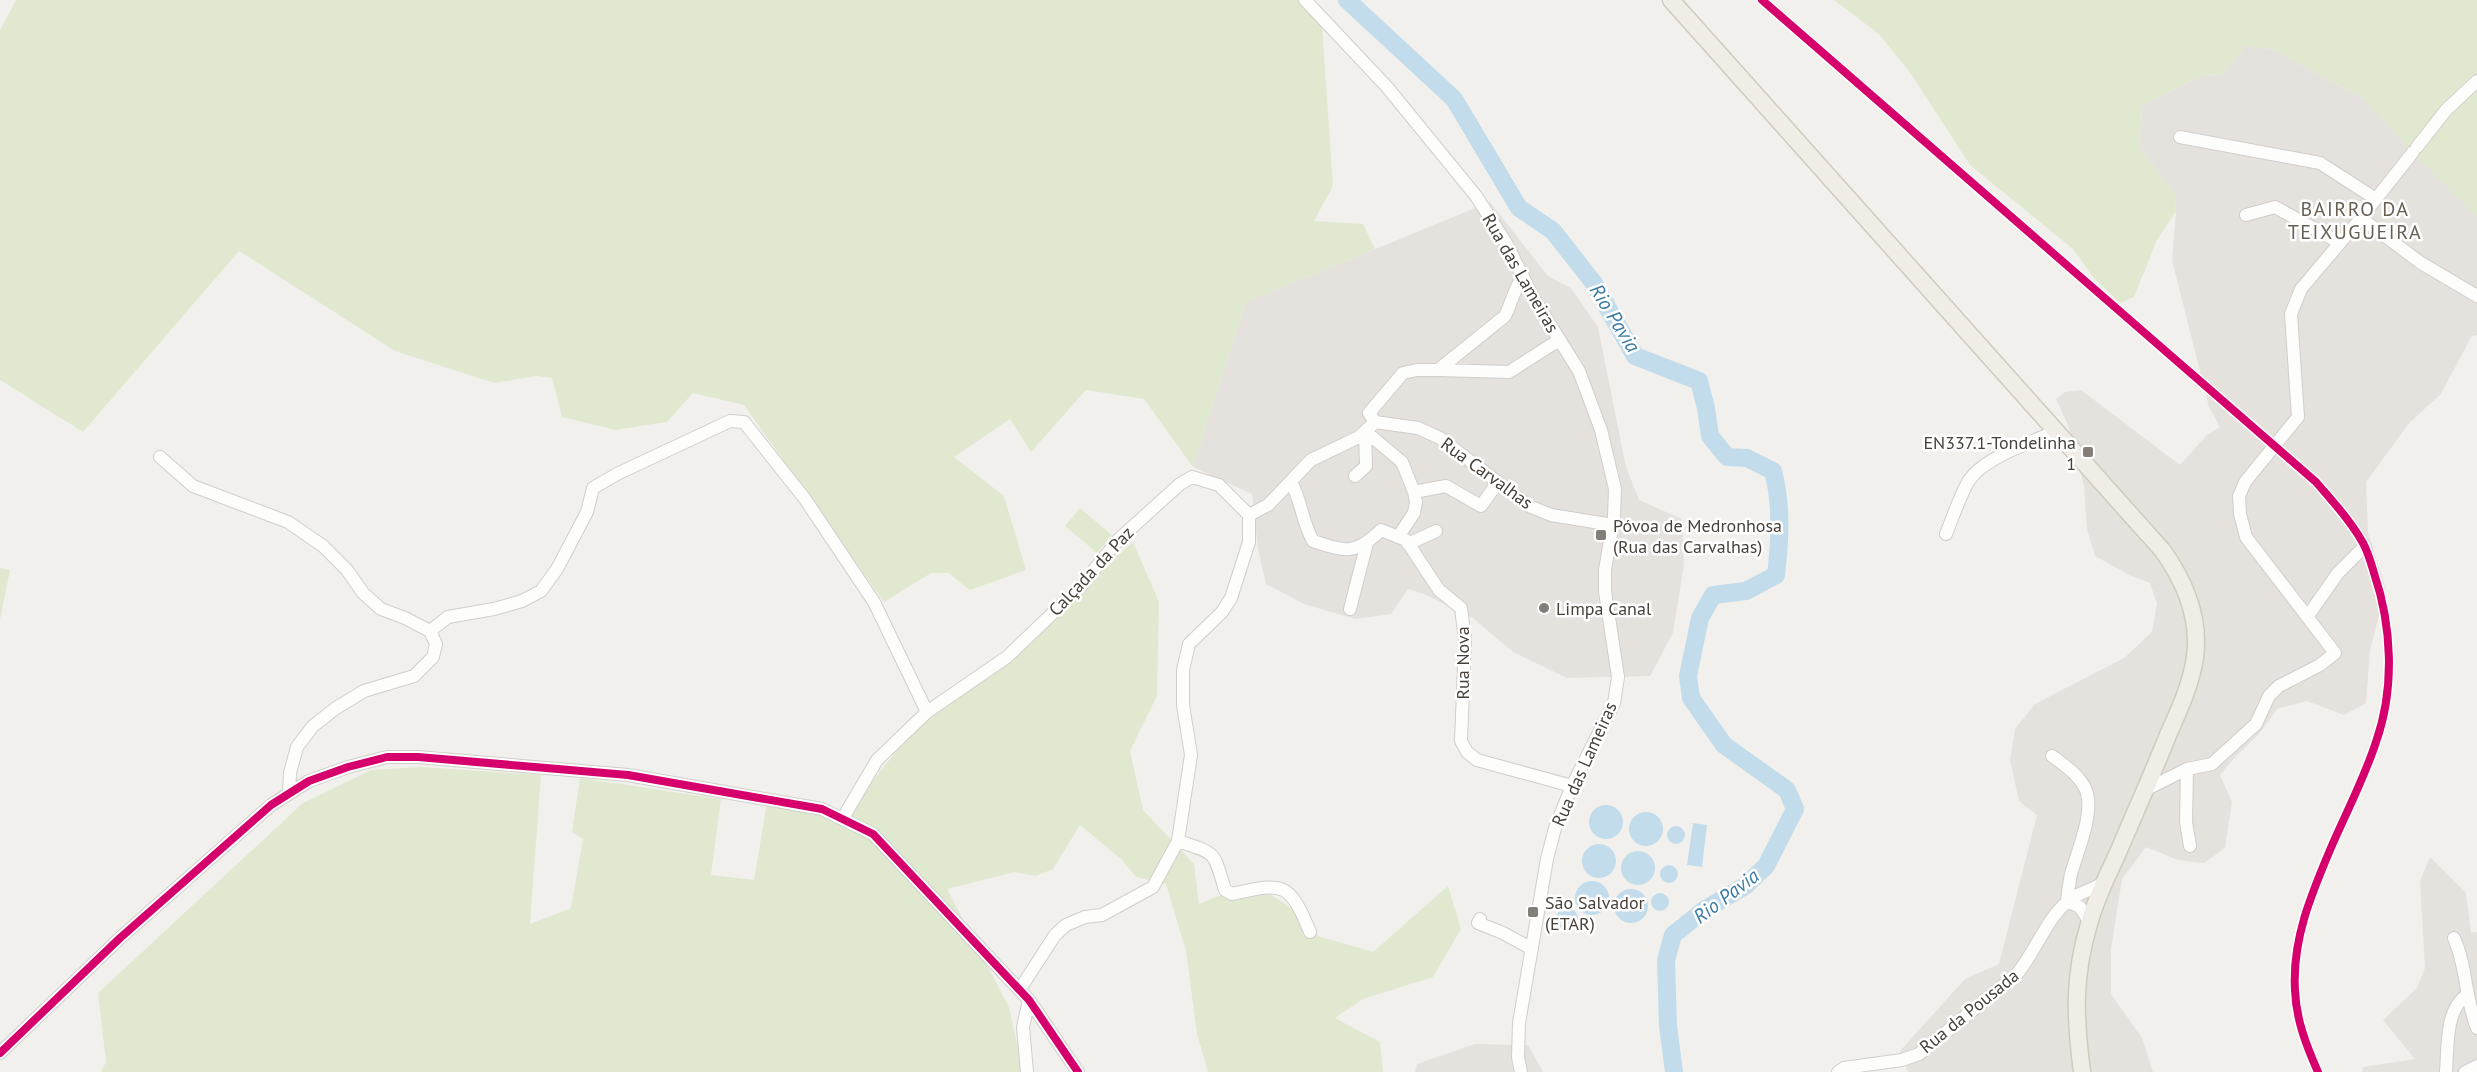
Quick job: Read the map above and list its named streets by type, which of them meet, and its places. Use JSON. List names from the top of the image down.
{
  "streets": {
    "street": [
      "Rua das Lameiras",
      "Rua Carvalhas",
      "Calçada da Paz",
      "Rua Nova",
      "Rua da Pousada"
    ]
  },
  "crossings": [
    ["Rua das Lameiras", "Rua Carvalhas"],
    ["Rua das Lameiras", "Rua Nova"]
  ],
  "districts": ["BAIRRO DA TEIXUGUEIRA"],
  "water": ["Rio Pavia"],
  "places": {
    "transit": ["EN337.1-Tondelinha 1", "Póvoa de Medronhosa (Rua das Carvalhas)", "São Salvador (ETAR)"],
    "other": ["Limpa Canal"]
  }
}
